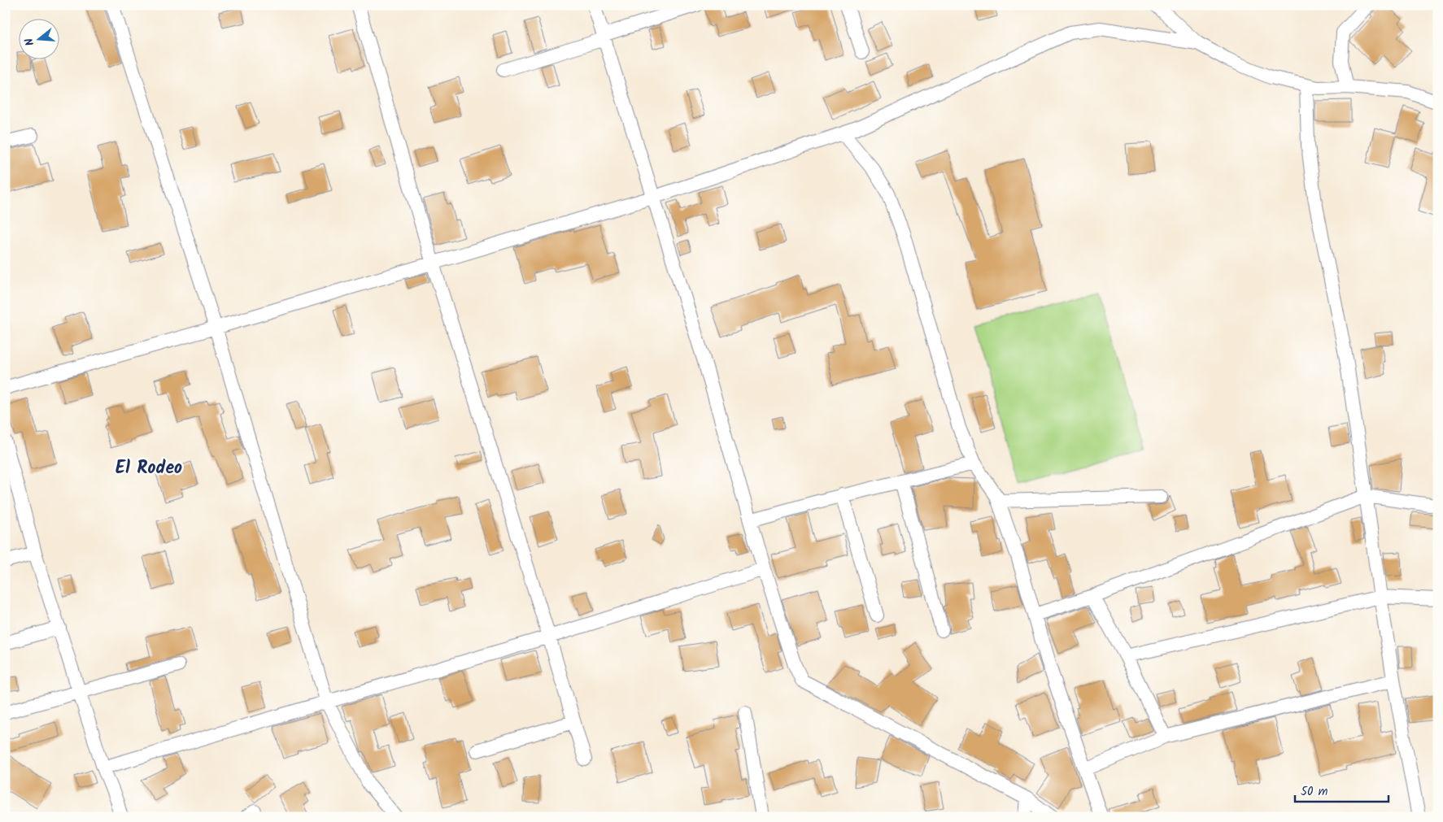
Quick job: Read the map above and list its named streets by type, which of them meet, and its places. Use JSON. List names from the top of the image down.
{
  "districts": ["El Rodeo"],
  "scale_bar": "50 m",
  "north": "left"
}
